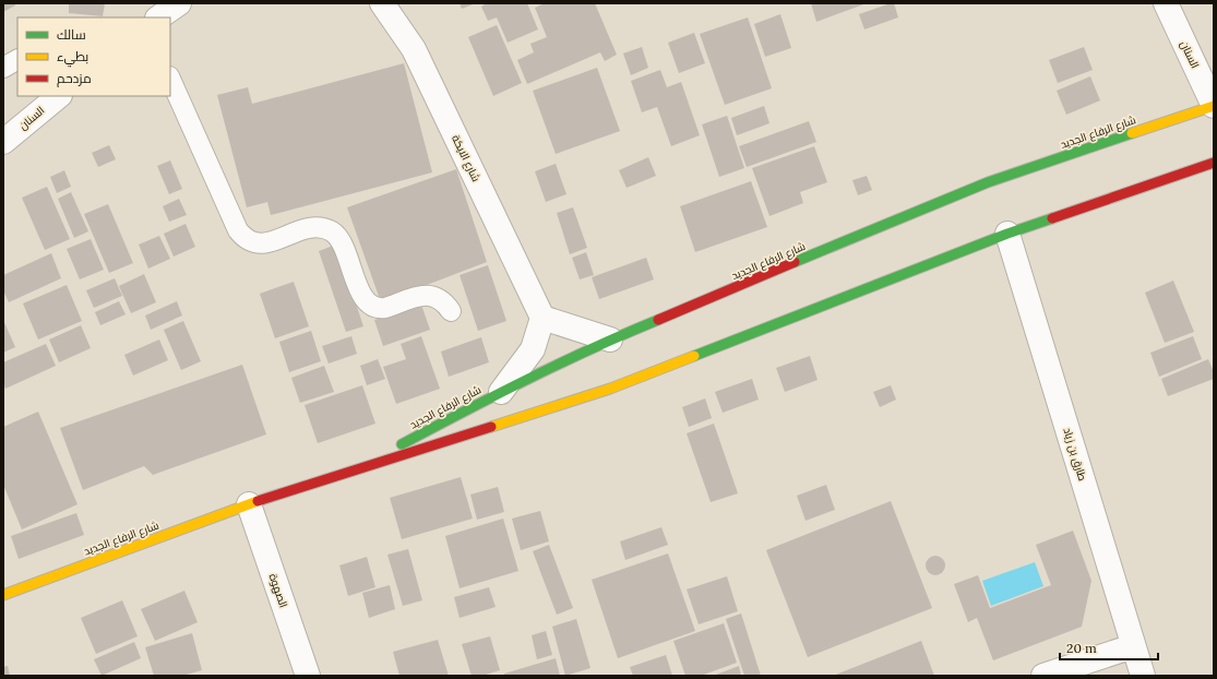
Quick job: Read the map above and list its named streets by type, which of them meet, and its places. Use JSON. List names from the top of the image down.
{
  "streets": {
    "street": [
      "السنان",
      "شارع الرفاع الجديد",
      "شارع الايكة",
      "طارق بن زياد",
      "الصهوة"
    ]
  },
  "crossings": [
    ["السنان", "شارع الرفاع الجديد"],
    ["شارع الرفاع الجديد", "طارق بن زياد"],
    ["شارع الرفاع الجديد", "الصهوة"]
  ],
  "legend": ["سالك", "بطيء", "مزدحم"],
  "scale_bar": "20 m"
}
